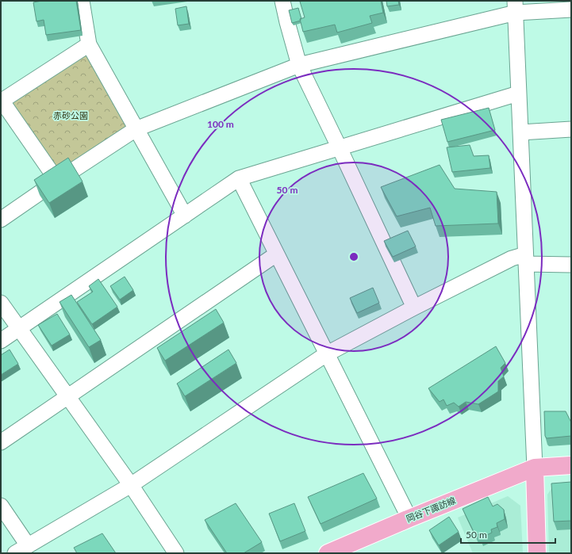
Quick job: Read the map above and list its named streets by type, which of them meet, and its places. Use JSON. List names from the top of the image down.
{
  "streets": {
    "main road": ["岡谷下諏訪線"]
  },
  "parks": ["赤砂公園"],
  "scale_bar": "50 m",
  "rings": ["100 m", "50 m"]
}
